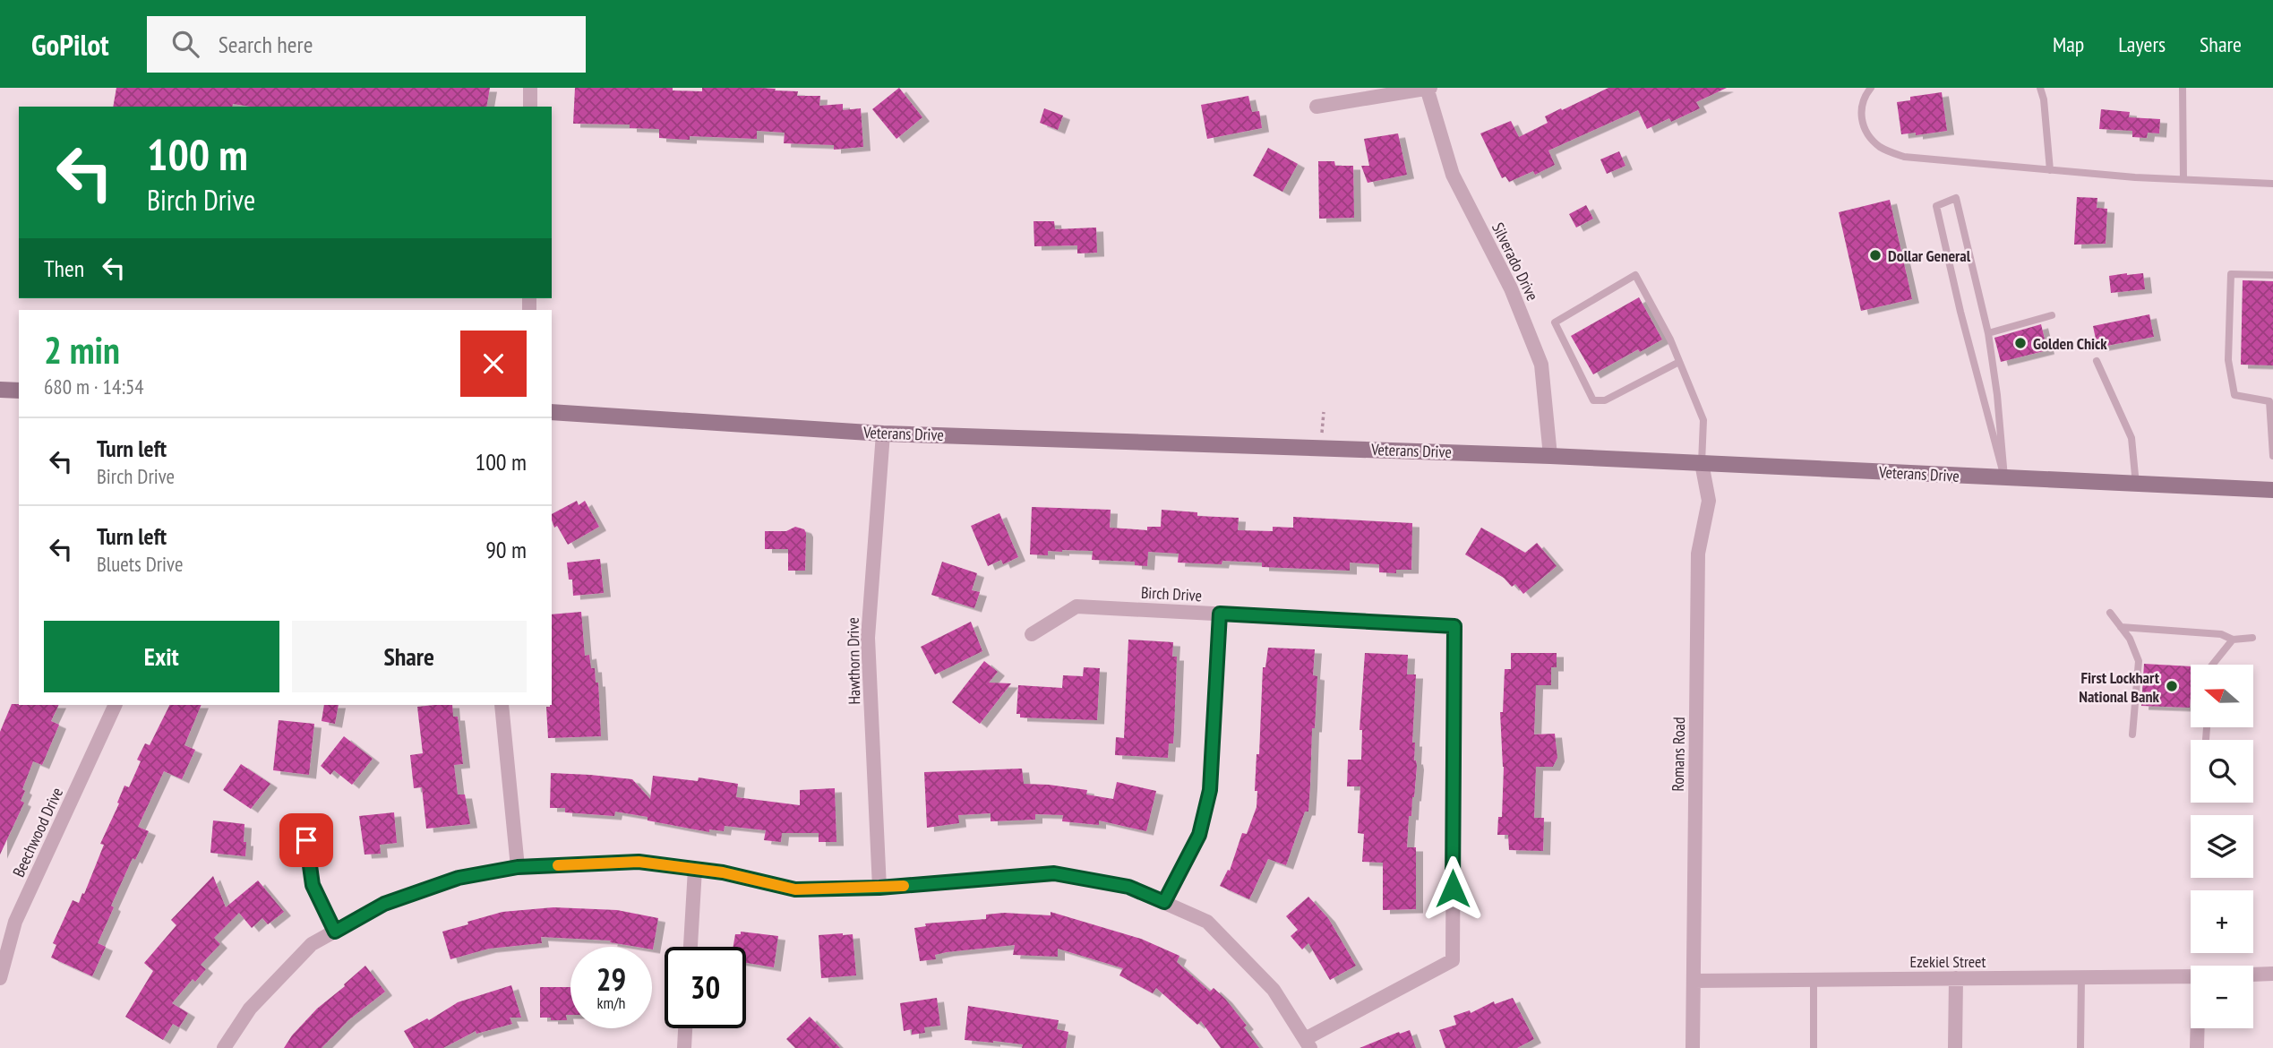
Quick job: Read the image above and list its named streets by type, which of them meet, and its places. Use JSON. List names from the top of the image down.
{
  "streets": {
    "main road": ["Veterans Drive"],
    "street": [
      "Silverado Drive",
      "Birch Drive",
      "Hawthorn Drive",
      "Romans Road",
      "Beechwood Drive",
      "Ezekiel Street"
    ]
  },
  "crossings": [
    ["Silverado Drive", "Veterans Drive"],
    ["Veterans Drive", "Hawthorn Drive"],
    ["Veterans Drive", "Romans Road"],
    ["Romans Road", "Ezekiel Street"]
  ],
  "places": ["Dollar General", "Golden Chick", "First Lockhart National Bank"],
  "north": "left",
  "page": {
    "header": "GoPilot",
    "search": "Search here",
    "nav": ["Map", "Layers", "Share"],
    "turn": ["100 m", "Birch Drive"],
    "then": "Then",
    "heading": ["2 min", "680 m · 14:54"],
    "list": [
      {
        "name": "Turn left",
        "note": "Birch Drive",
        "value": "100 m"
      },
      {
        "name": "Turn left",
        "note": "Bluets Drive",
        "value": "90 m"
      }
    ],
    "buttons": ["Exit", "Share"],
    "map_buttons": ["+", "−"],
    "speed": "29 km/h",
    "limit": "30"
  }
}
